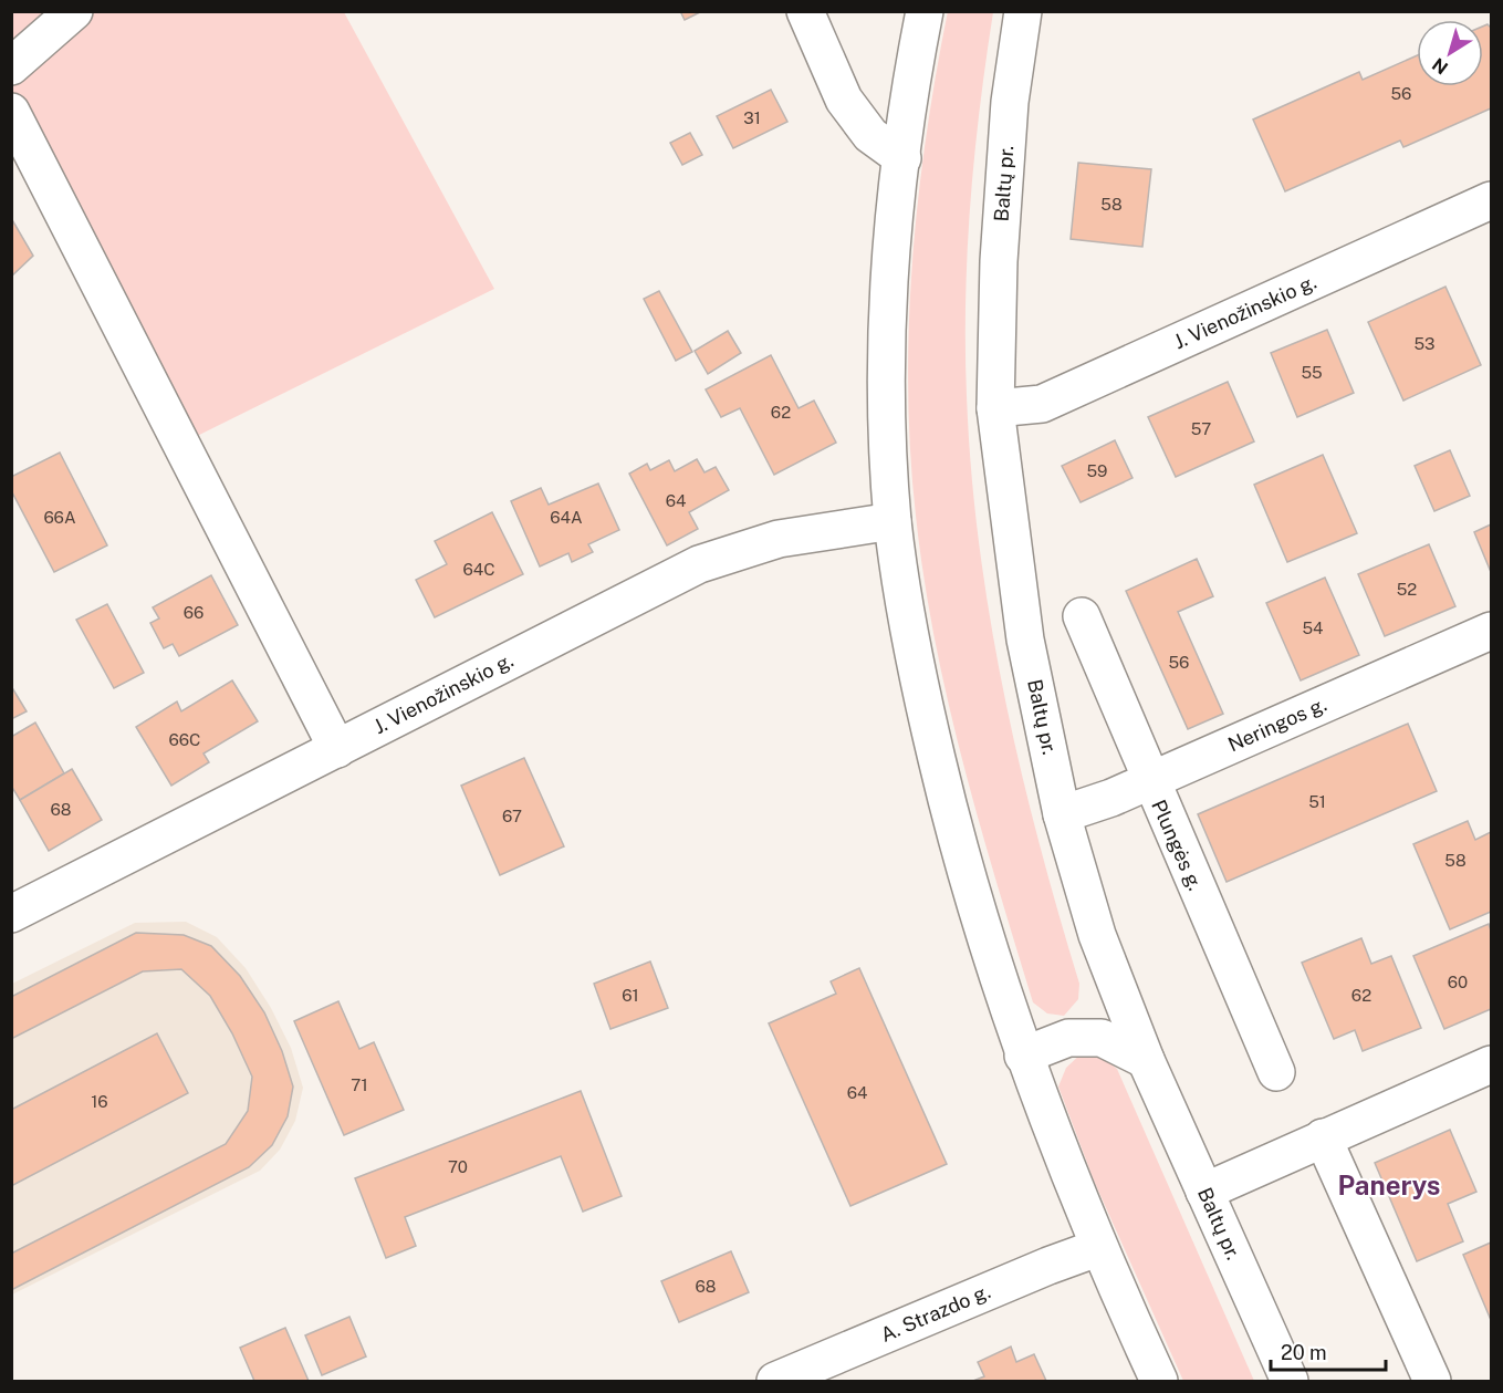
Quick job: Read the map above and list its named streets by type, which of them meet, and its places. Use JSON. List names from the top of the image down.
{
  "streets": {
    "street": [
      "Baltų pr.",
      "J. Vienožinskio g.",
      "Neringos g.",
      "Plungės g.",
      "A. Strazdo g."
    ]
  },
  "crossings": [
    ["Baltų pr.", "J. Vienožinskio g."],
    ["Baltų pr.", "Neringos g."],
    ["Neringos g.", "Plungės g."]
  ],
  "districts": ["Panerys"],
  "house_numbers": [
    "56",
    "31",
    "58",
    "53",
    "55",
    "62",
    "57",
    "59",
    "64",
    "66A",
    "64A",
    "64C",
    "52",
    "66",
    "54",
    "56",
    "66C",
    "51",
    "68",
    "67",
    "58",
    "60",
    "61",
    "62",
    "71",
    "64",
    "16",
    "70",
    "68"
  ],
  "scale_bar": "20 m",
  "north": "bottom left"
}
